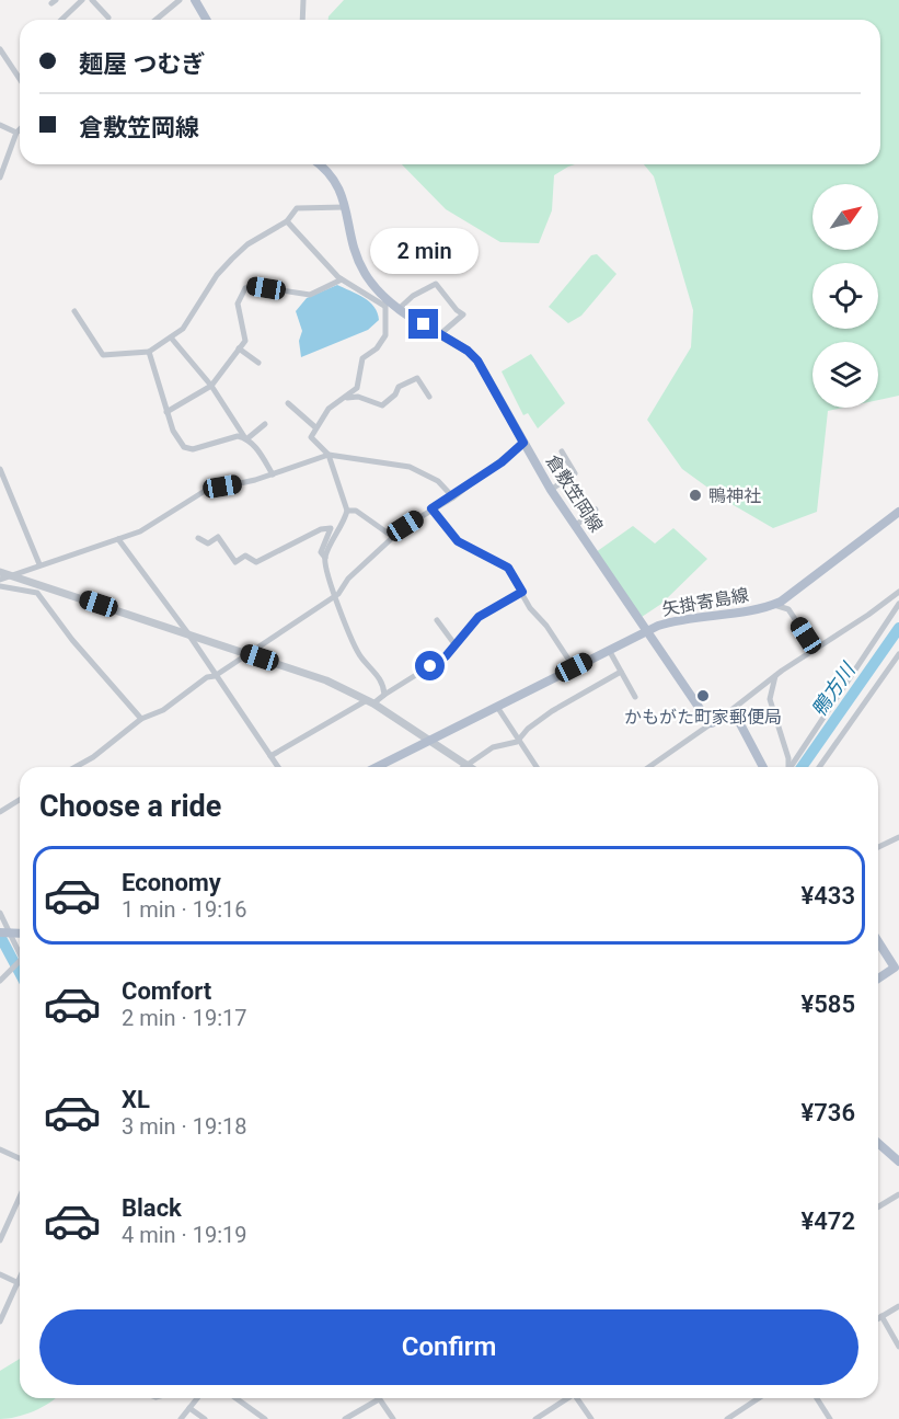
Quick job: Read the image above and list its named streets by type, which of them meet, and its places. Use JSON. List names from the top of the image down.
{
  "streets": {
    "main road": ["倉敷笠岡線", "矢掛寄島線"]
  },
  "crossings": [
    ["倉敷笠岡線", "矢掛寄島線"]
  ],
  "water": ["鴨方川"],
  "places": ["鴨神社", "かもがた町家郵便局"],
  "north": "top right",
  "page": {
    "banner": ["麺屋 つむぎ", "倉敷笠岡線"],
    "bubble": "2 min",
    "heading": "Choose a ride",
    "list": [
      {
        "name": "Economy",
        "note": "1 min · 19:16",
        "value": "¥433"
      },
      {
        "name": "Comfort",
        "note": "2 min · 19:17",
        "value": "¥585"
      },
      {
        "name": "XL",
        "note": "3 min · 19:18",
        "value": "¥736"
      },
      {
        "name": "Black",
        "note": "4 min · 19:19",
        "value": "¥472"
      }
    ],
    "buttons": "Confirm"
  }
}
